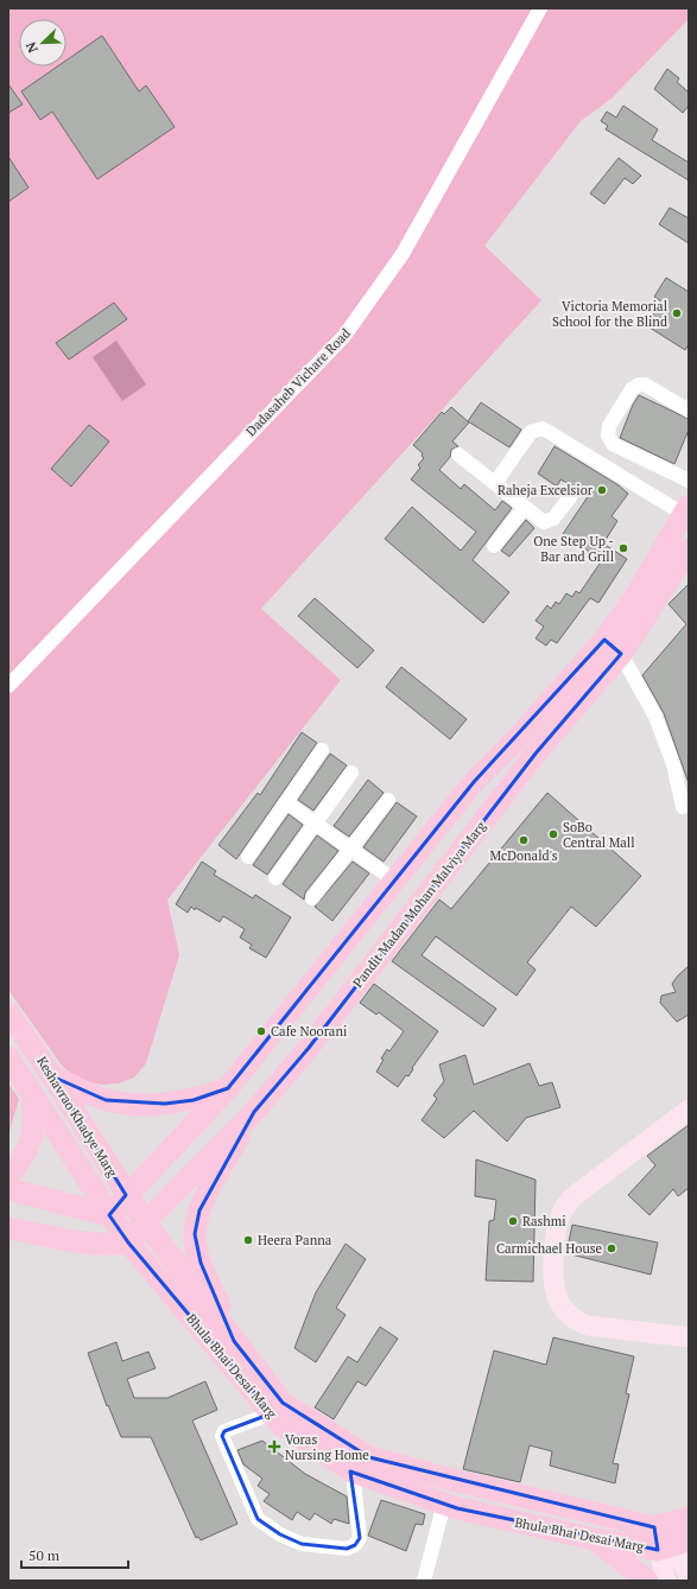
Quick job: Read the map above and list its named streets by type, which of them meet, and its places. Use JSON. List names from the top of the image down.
{
  "streets": {
    "main road": ["Pandit Madan Mohan Malviya Marg", "Keshavrao Khadye Marg", "Bhula Bhai Desai Marg"],
    "street": ["Dadasaheb Vichare Road"]
  },
  "crossings": [
    ["Pandit Madan Mohan Malviya Marg", "Keshavrao Khadye Marg"],
    ["Pandit Madan Mohan Malviya Marg", "Bhula Bhai Desai Marg"],
    ["Keshavrao Khadye Marg", "Bhula Bhai Desai Marg"]
  ],
  "places": {
    "other": [
      "Victoria Memorial School for the Blind",
      "Raheja Excelsior",
      "One Step Up - Bar and Grill",
      "SoBo Central Mall",
      "McDonald's",
      "Cafe Noorani",
      "Rashmi",
      "Heera Panna",
      "Carmichael House"
    ],
    "health": ["Voras Nursing Home"]
  },
  "scale_bar": "50 m",
  "north": "bottom left"
}
